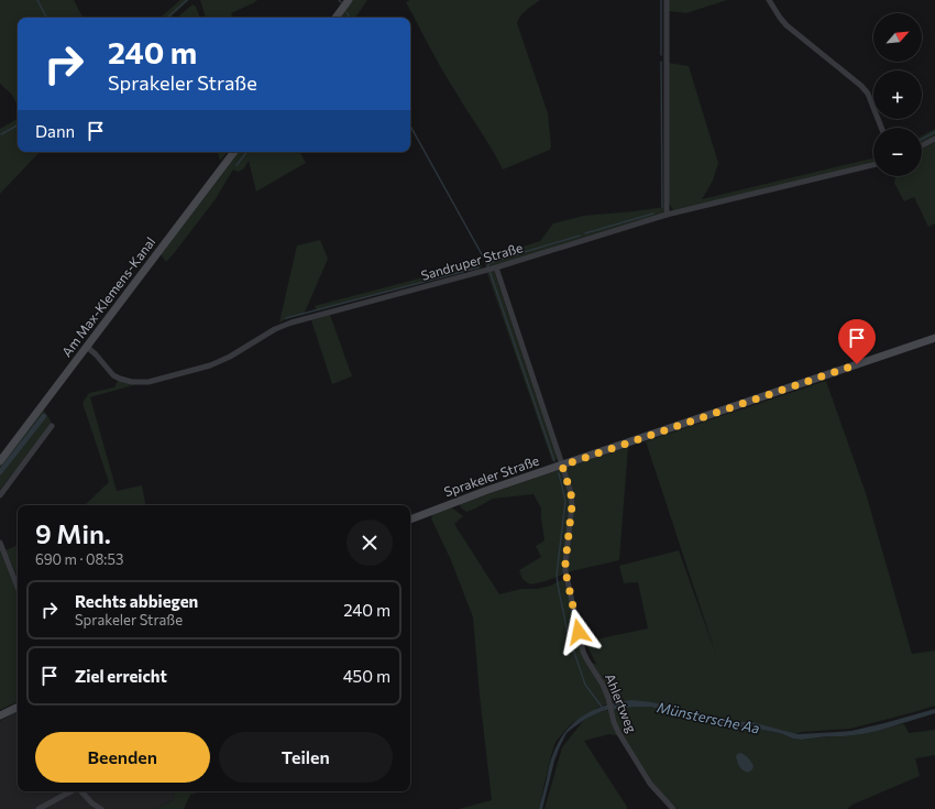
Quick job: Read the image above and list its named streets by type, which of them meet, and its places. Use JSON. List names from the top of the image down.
{
  "streets": {
    "main road": ["Am Max-Klemens-Kanal", "Sprakeler Straße"],
    "street": ["Sandruper Straße", "Ahlertweg"]
  },
  "crossings": [
    ["Sandruper Straße", "Am Max-Klemens-Kanal"],
    ["Sandruper Straße", "Ahlertweg"],
    ["Sprakeler Straße", "Ahlertweg"]
  ],
  "water": ["Münstersche Aa"],
  "north": "top right",
  "page": {
    "map_buttons": ["+", "−"],
    "turn": ["240 m", "Sprakeler Straße"],
    "then": "Dann",
    "heading": ["9 Min.", "690 m · 08:53"],
    "list": [
      {
        "name": "Rechts abbiegen",
        "note": "Sprakeler Straße",
        "value": "240 m"
      },
      {
        "name": "Ziel erreicht",
        "value": "450 m"
      }
    ],
    "buttons": ["Beenden", "Teilen"]
  }
}
